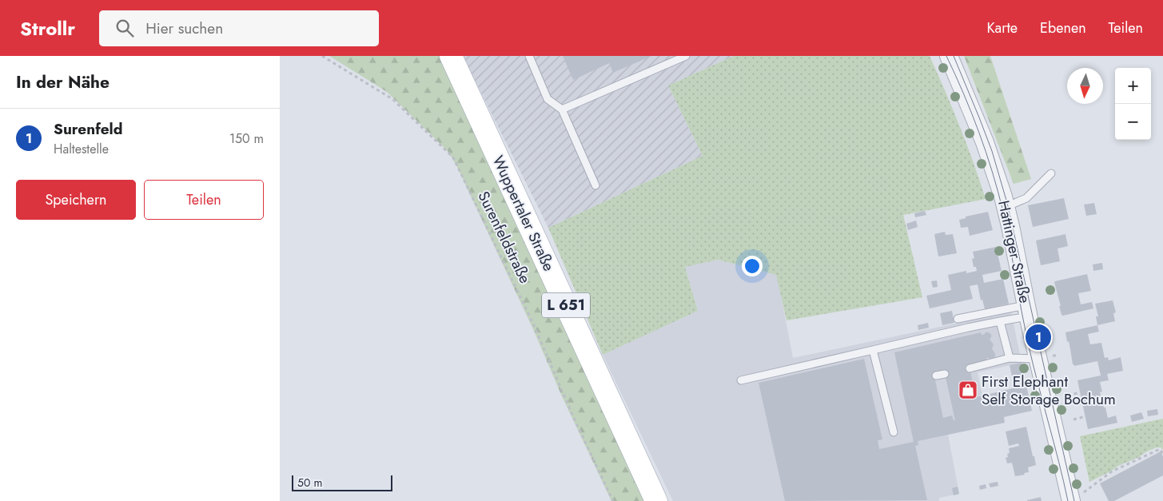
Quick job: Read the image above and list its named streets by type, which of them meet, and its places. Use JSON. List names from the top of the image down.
{
  "streets": {
    "main road": ["Wuppertaler Straße", "L 651"],
    "street": ["Hattinger Straße"],
    "path": ["Surenfeldstraße"]
  },
  "places": {
    "shop": ["First Elephant Self Storage Bochum"]
  },
  "scale_bar": "50 m",
  "north": "bottom",
  "page": {
    "header": "Strollr",
    "search": "Hier suchen",
    "nav": ["Karte", "Ebenen", "Teilen"],
    "heading": "In der Nähe",
    "map_buttons": ["+", "−"],
    "list": [
      {
        "mark": "1",
        "name": "Surenfeld",
        "note": "Haltestelle",
        "value": "150 m"
      }
    ],
    "buttons": ["Speichern", "Teilen"],
    "pins": "1",
    "scale": "50 m"
  }
}
